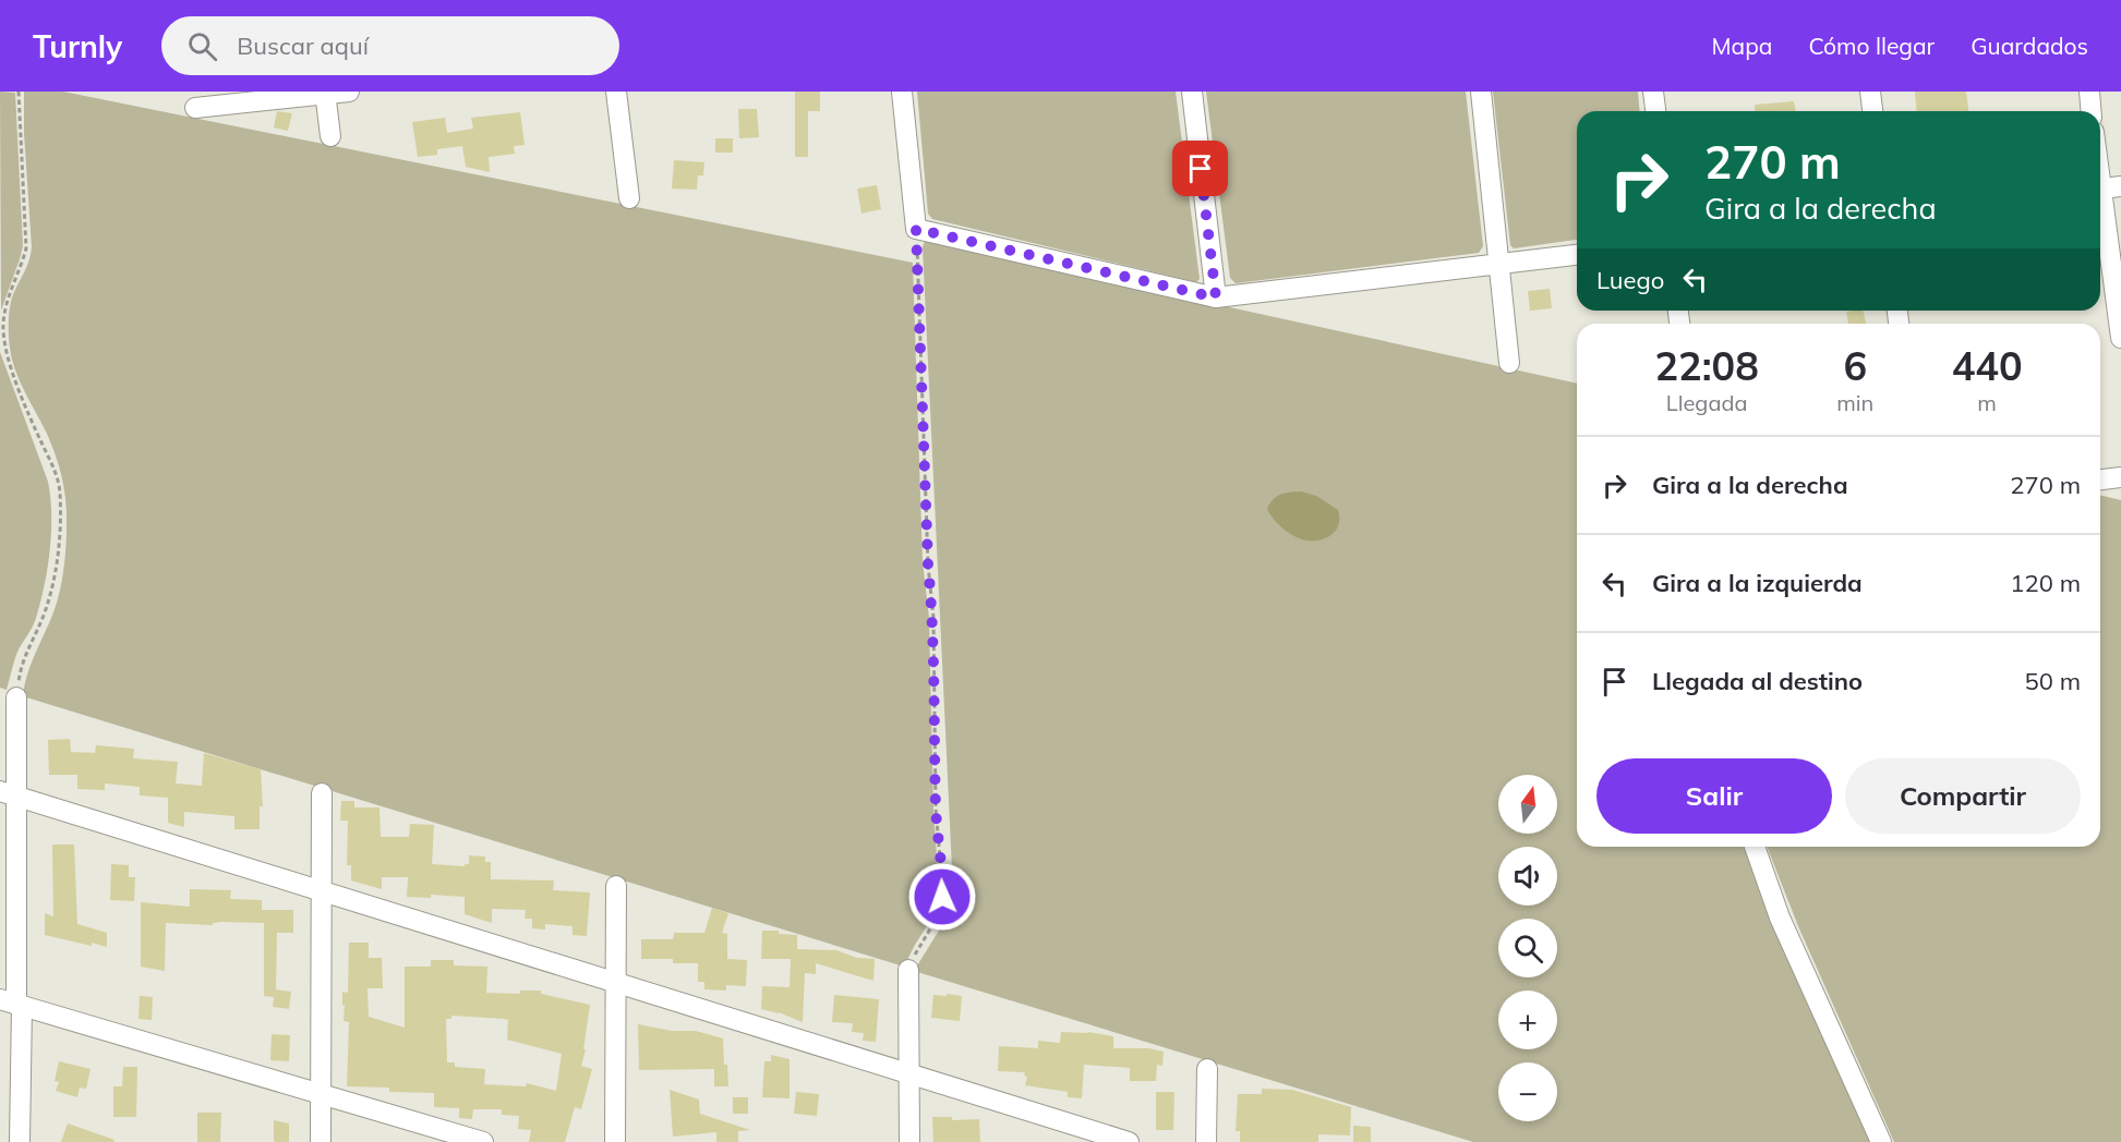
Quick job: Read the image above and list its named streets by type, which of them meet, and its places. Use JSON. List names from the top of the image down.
{
  "north": "top",
  "page": {
    "header": "Turnly",
    "search": "Buscar aquí",
    "nav": ["Mapa", "Cómo llegar", "Guardados"],
    "turn": ["270 m", "Gira a la derecha"],
    "then": "Luego",
    "eta": [
      "22:08",
      "Llegada",
      "6",
      "min",
      "440",
      "m"
    ],
    "list": [
      {
        "name": "Gira a la derecha",
        "value": "270 m"
      },
      {
        "name": "Gira a la izquierda",
        "value": "120 m"
      },
      {
        "name": "Llegada al destino",
        "value": "50 m"
      }
    ],
    "buttons": ["Salir", "Compartir"],
    "map_buttons": ["+", "−"]
  }
}
